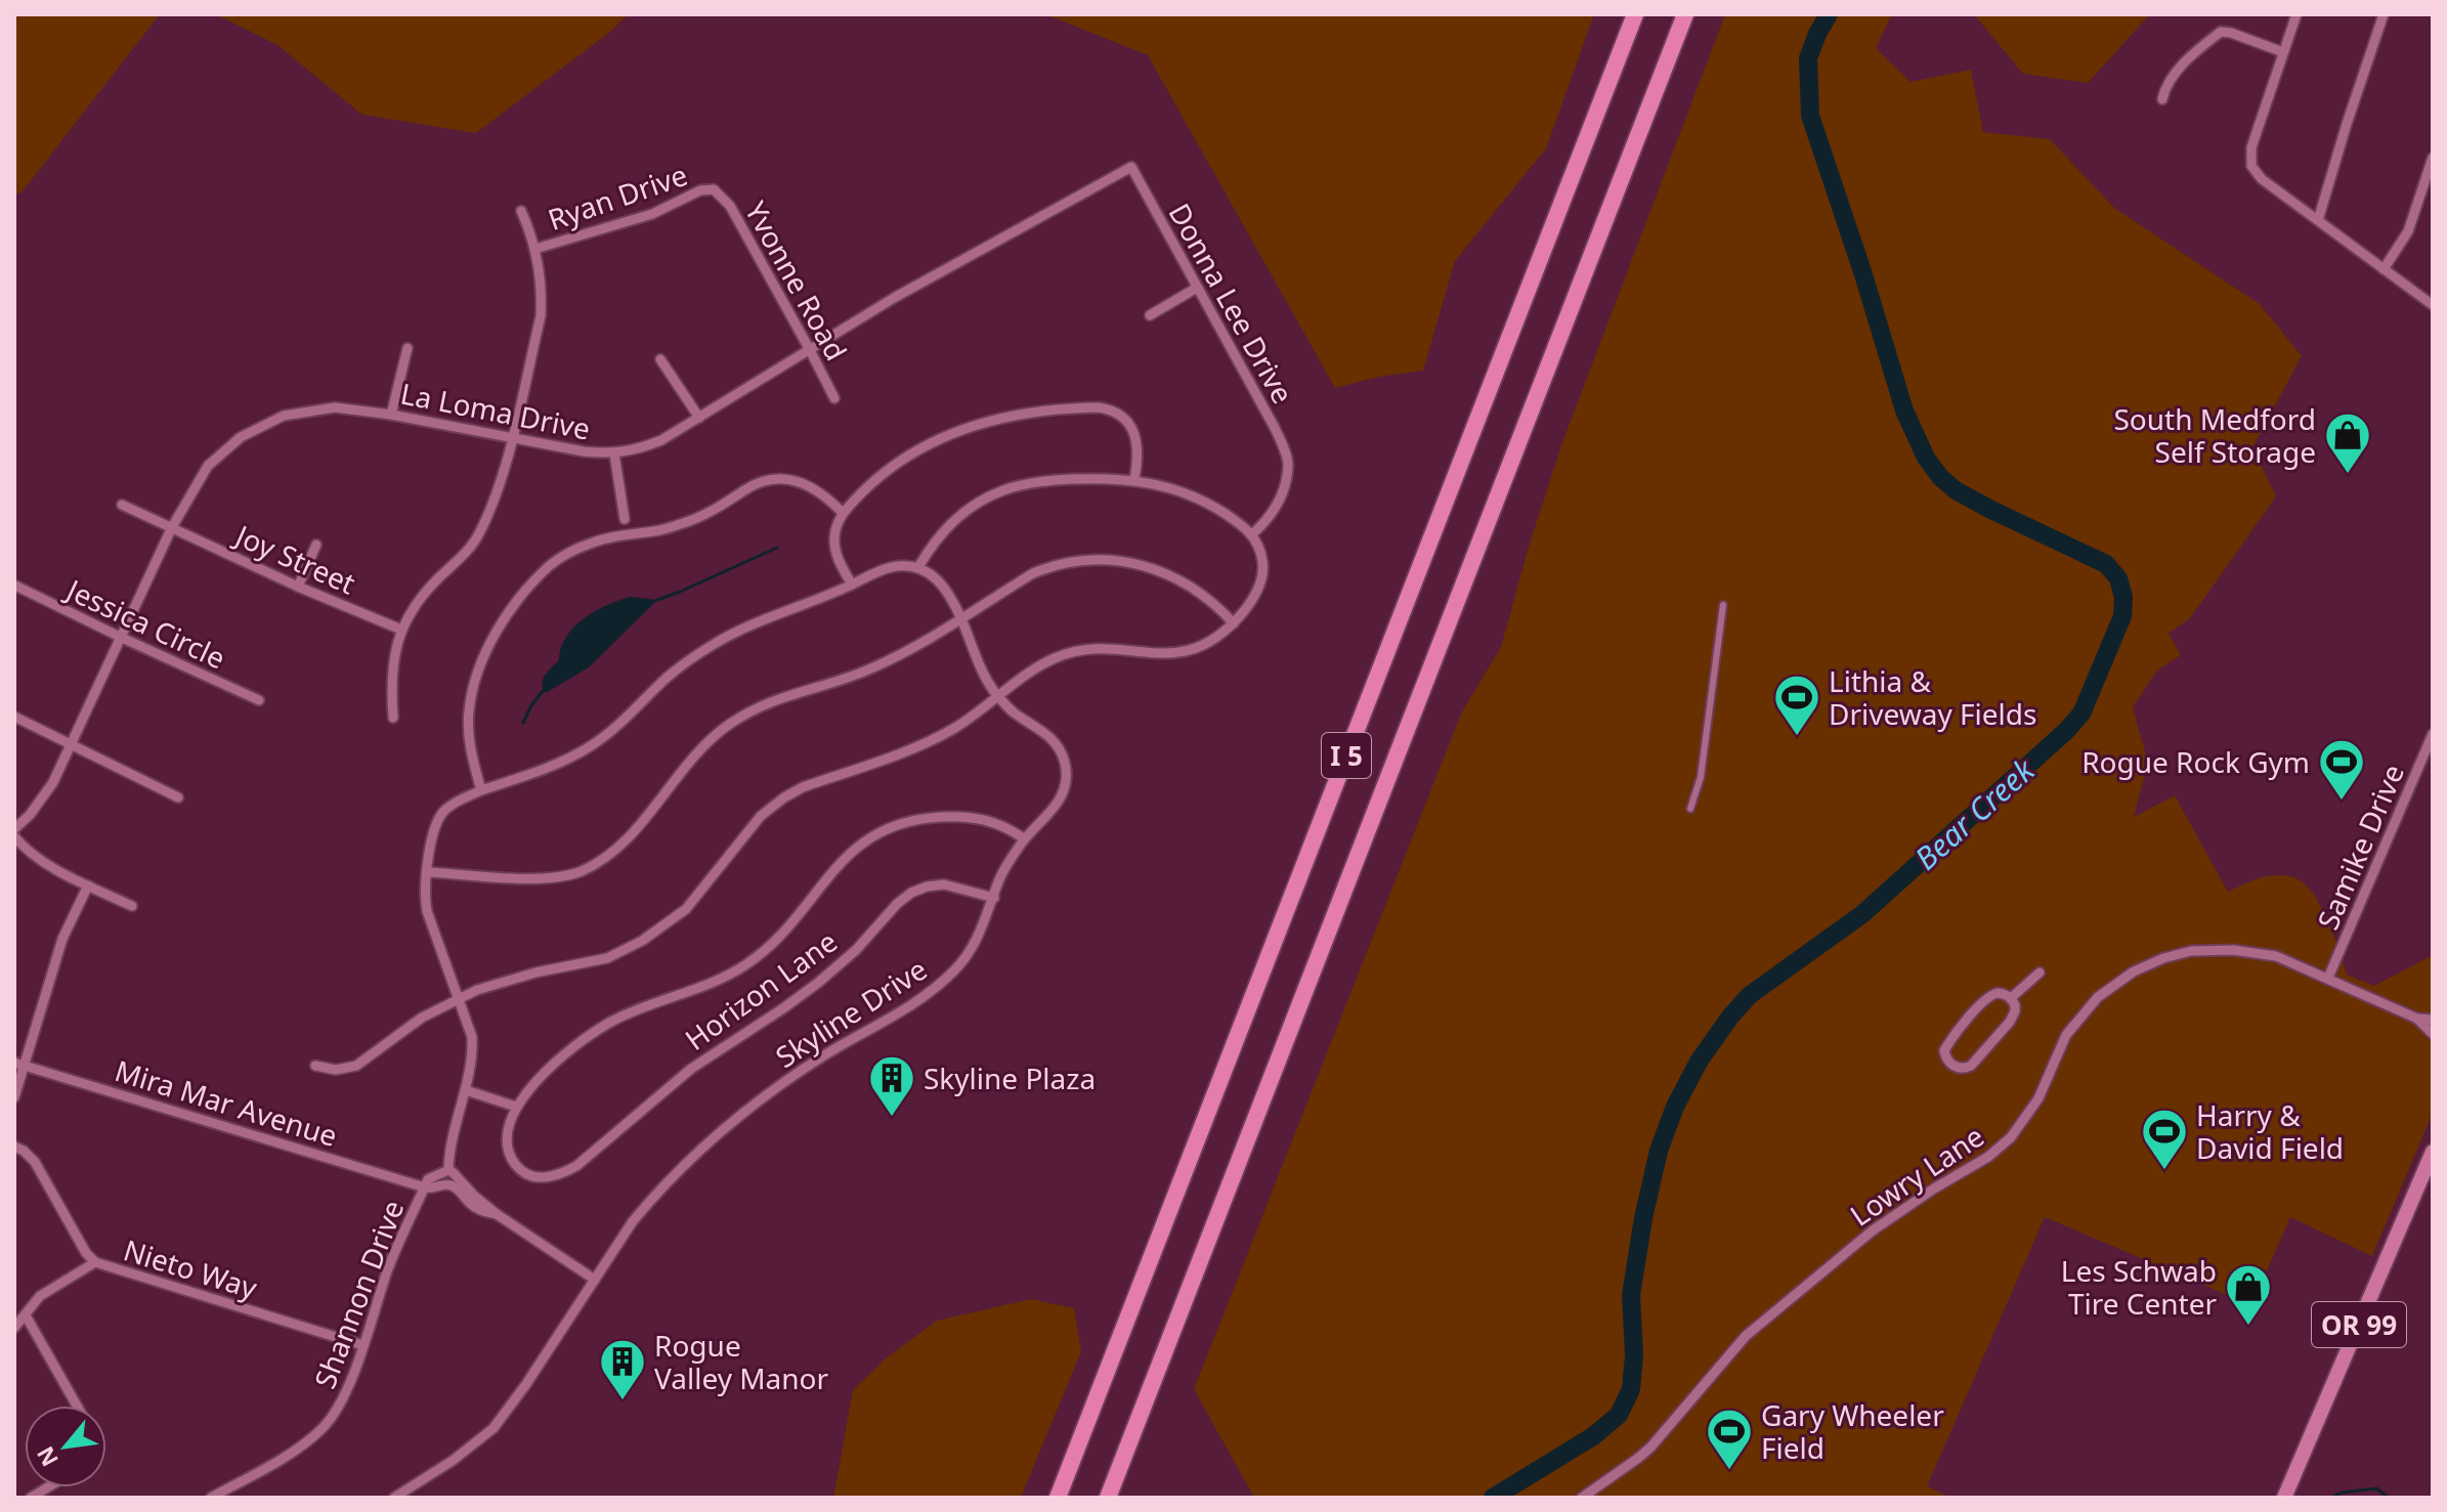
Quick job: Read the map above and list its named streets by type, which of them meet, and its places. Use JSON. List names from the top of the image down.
{
  "streets": {
    "highway": ["I 5"],
    "main road": ["OR 99"],
    "street": [
      "Ryan Drive",
      "Yvonne Road",
      "Donna Lee Drive",
      "La Loma Drive",
      "Joy Street",
      "Jessica Circle",
      "Samike Drive",
      "Horizon Lane",
      "Skyline Drive",
      "Mira Mar Avenue",
      "Lowry Lane",
      "Nieto Way",
      "Shannon Drive"
    ]
  },
  "crossings": [
    ["Ryan Drive", "Yvonne Road"],
    ["Yvonne Road", "La Loma Drive"],
    ["Donna Lee Drive", "La Loma Drive"],
    ["La Loma Drive", "Joy Street"],
    ["La Loma Drive", "Jessica Circle"],
    ["Samike Drive", "Lowry Lane"],
    ["Horizon Lane", "Skyline Drive"],
    ["Skyline Drive", "Mira Mar Avenue"],
    ["Mira Mar Avenue", "Shannon Drive"],
    ["Nieto Way", "Shannon Drive"]
  ],
  "water": ["Bear Creek"],
  "places": {
    "shop": ["South Medford Self Storage", "Les Schwab Tire Center"],
    "sports": [
      "Lithia & Driveway Fields",
      "Rogue Rock Gym",
      "Harry & David Field",
      "Gary Wheeler Field"
    ],
    "building": ["Skyline Plaza", "Rogue Valley Manor"]
  },
  "north": "bottom left"
}
